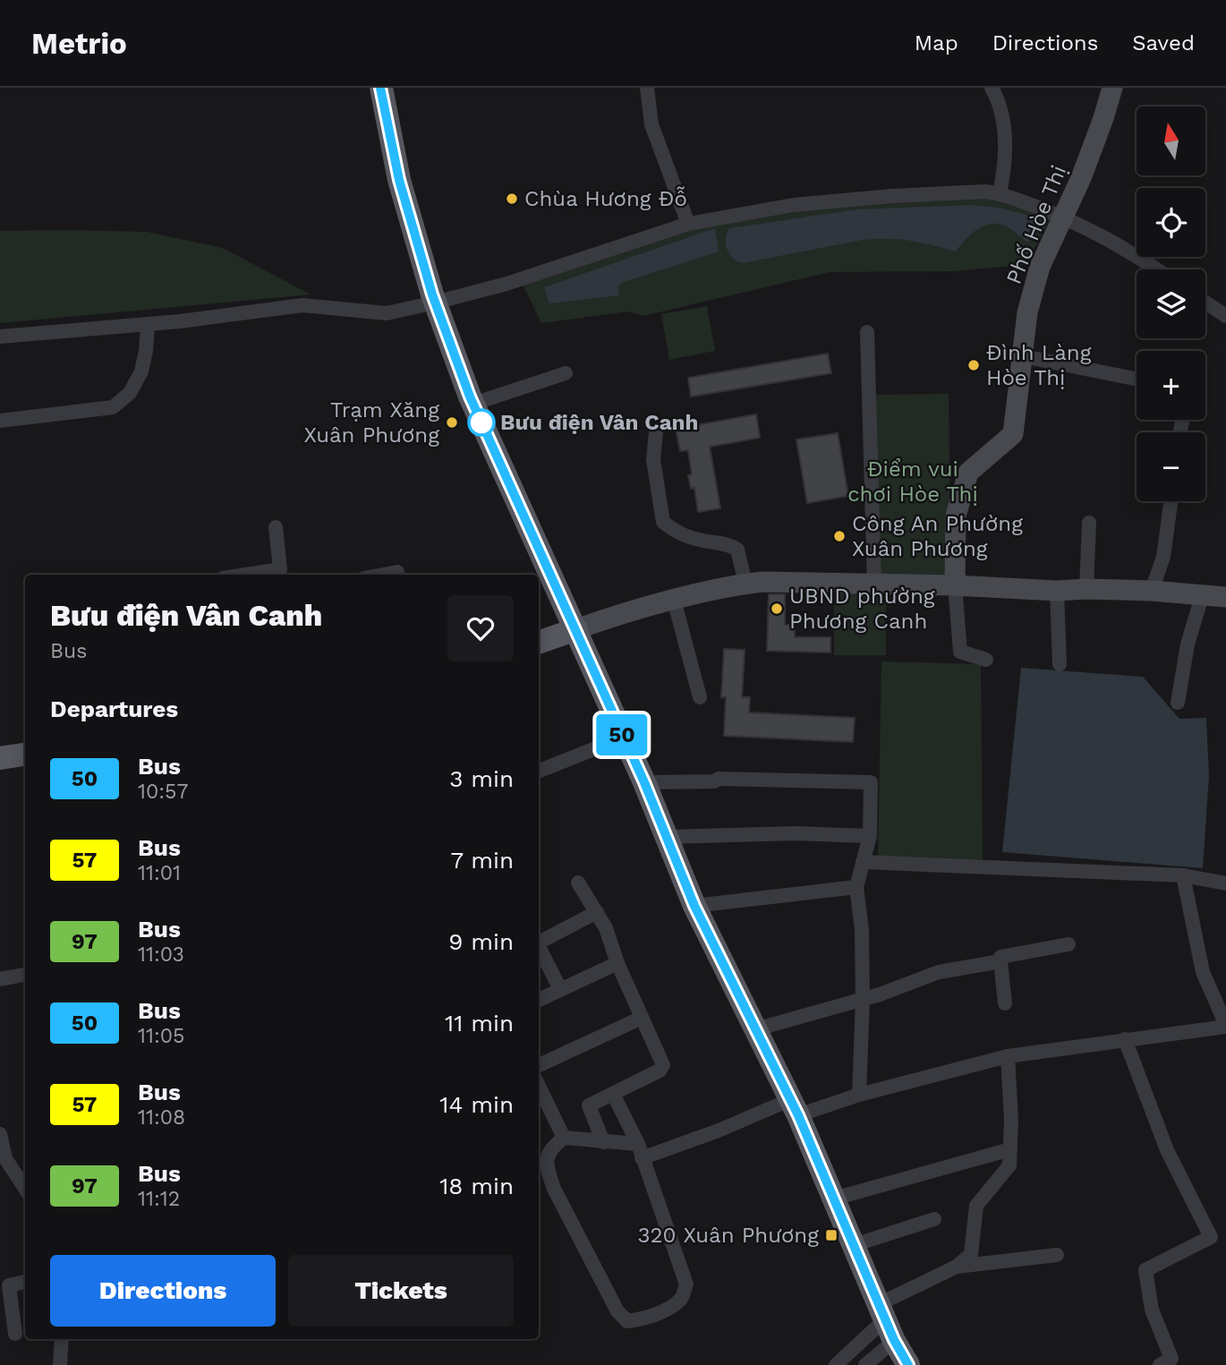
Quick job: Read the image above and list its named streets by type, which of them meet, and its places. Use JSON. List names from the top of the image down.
{
  "streets": {
    "street": ["Phố Hòe Thị"]
  },
  "parks": ["Điểm vui chơi Hòe Thị"],
  "places": {
    "other": [
      "Chùa Hương Đỗ",
      "Đình Làng Hòe Thị",
      "Trạm Xăng Xuân Phương",
      "Bưu điện Vân Canh",
      "Công An Phường Xuân Phương",
      "UBND phường Phương Canh"
    ],
    "transit": ["320 Xuân Phương"]
  },
  "lines": ["bus line 50"],
  "north": "top",
  "page": {
    "header": "Metrio",
    "nav": ["Map", "Directions", "Saved"],
    "on_map": "50",
    "map_buttons": ["+", "−"],
    "heading": [
      ["Bưu điện Vân Canh", "Bus"],
      "Departures"
    ],
    "list": [
      {
        "mark": "50",
        "name": "Bus",
        "note": "10:57",
        "value": "3 min"
      },
      {
        "mark": "57",
        "name": "Bus",
        "note": "11:01",
        "value": "7 min"
      },
      {
        "mark": "97",
        "name": "Bus",
        "note": "11:03",
        "value": "9 min"
      },
      {
        "mark": "50",
        "name": "Bus",
        "note": "11:05",
        "value": "11 min"
      },
      {
        "mark": "57",
        "name": "Bus",
        "note": "11:08",
        "value": "14 min"
      },
      {
        "mark": "97",
        "name": "Bus",
        "note": "11:12",
        "value": "18 min"
      }
    ],
    "buttons": ["Directions", "Tickets"]
  }
}
